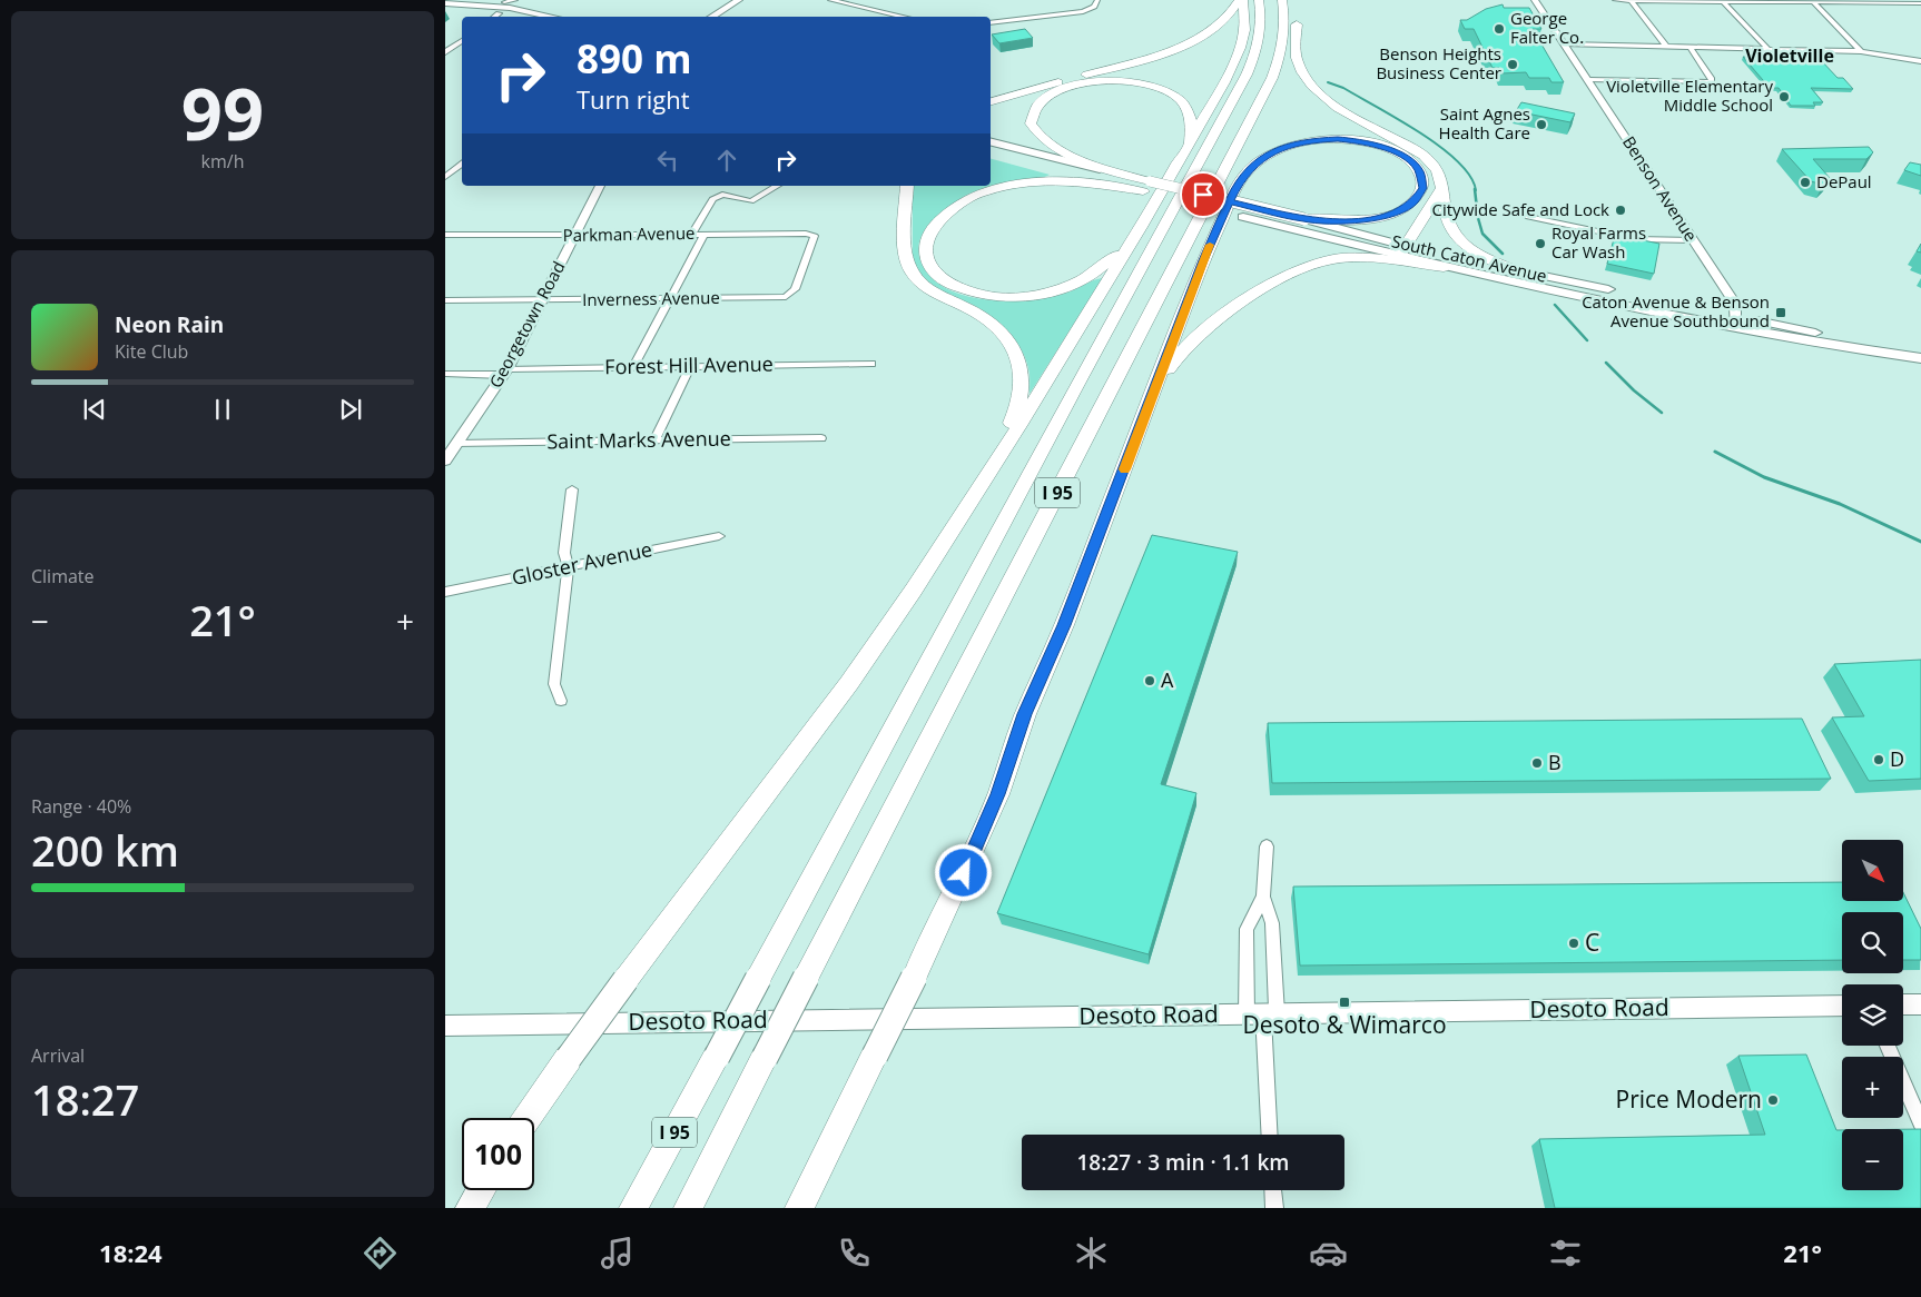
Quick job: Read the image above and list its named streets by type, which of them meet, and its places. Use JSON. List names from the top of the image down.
{
  "streets": {
    "highway": ["I 95"],
    "main road": ["South Caton Avenue"],
    "street": [
      "Benson Avenue",
      "Parkman Avenue",
      "Inverness Avenue",
      "Georgetown Road",
      "Forest Hill Avenue",
      "Saint Marks Avenue",
      "Gloster Avenue",
      "Desoto Road"
    ]
  },
  "crossings": [
    ["Benson Avenue", "South Caton Avenue"],
    ["Parkman Avenue", "Inverness Avenue"],
    ["Parkman Avenue", "Georgetown Road"],
    ["Inverness Avenue", "Georgetown Road"],
    ["Georgetown Road", "Forest Hill Avenue"],
    ["Georgetown Road", "Saint Marks Avenue"]
  ],
  "districts": ["Violetville"],
  "places": {
    "other": [
      "George Falter Co.",
      "Benson Heights Business Center",
      "Violetville Elementary Middle School",
      "Saint Agnes Health Care",
      "DePaul",
      "Citywide Safe and Lock",
      "Royal Farms Car Wash",
      "A",
      "D",
      "B",
      "C",
      "Price Modern"
    ],
    "transit": ["Caton Avenue & Benson Avenue Southbound", "Desoto & Wimarco"]
  },
  "north": "bottom right",
  "page": {
    "tile": [
      ["99", "km/h"],
      "Climate",
      ["Range · 40%", "200 km"],
      ["Arrival", "18:27"]
    ],
    "turn": ["890 m", "Turn right"],
    "song": ["Neon Rain", "Kite Club"],
    "heat": ["−", "21°", "+"],
    "map_buttons": ["+", "−"],
    "limit": "100",
    "trip": "18:27 · 3 min · 1.1 km",
    "tabs": ["18:24", "21°"]
  }
}
